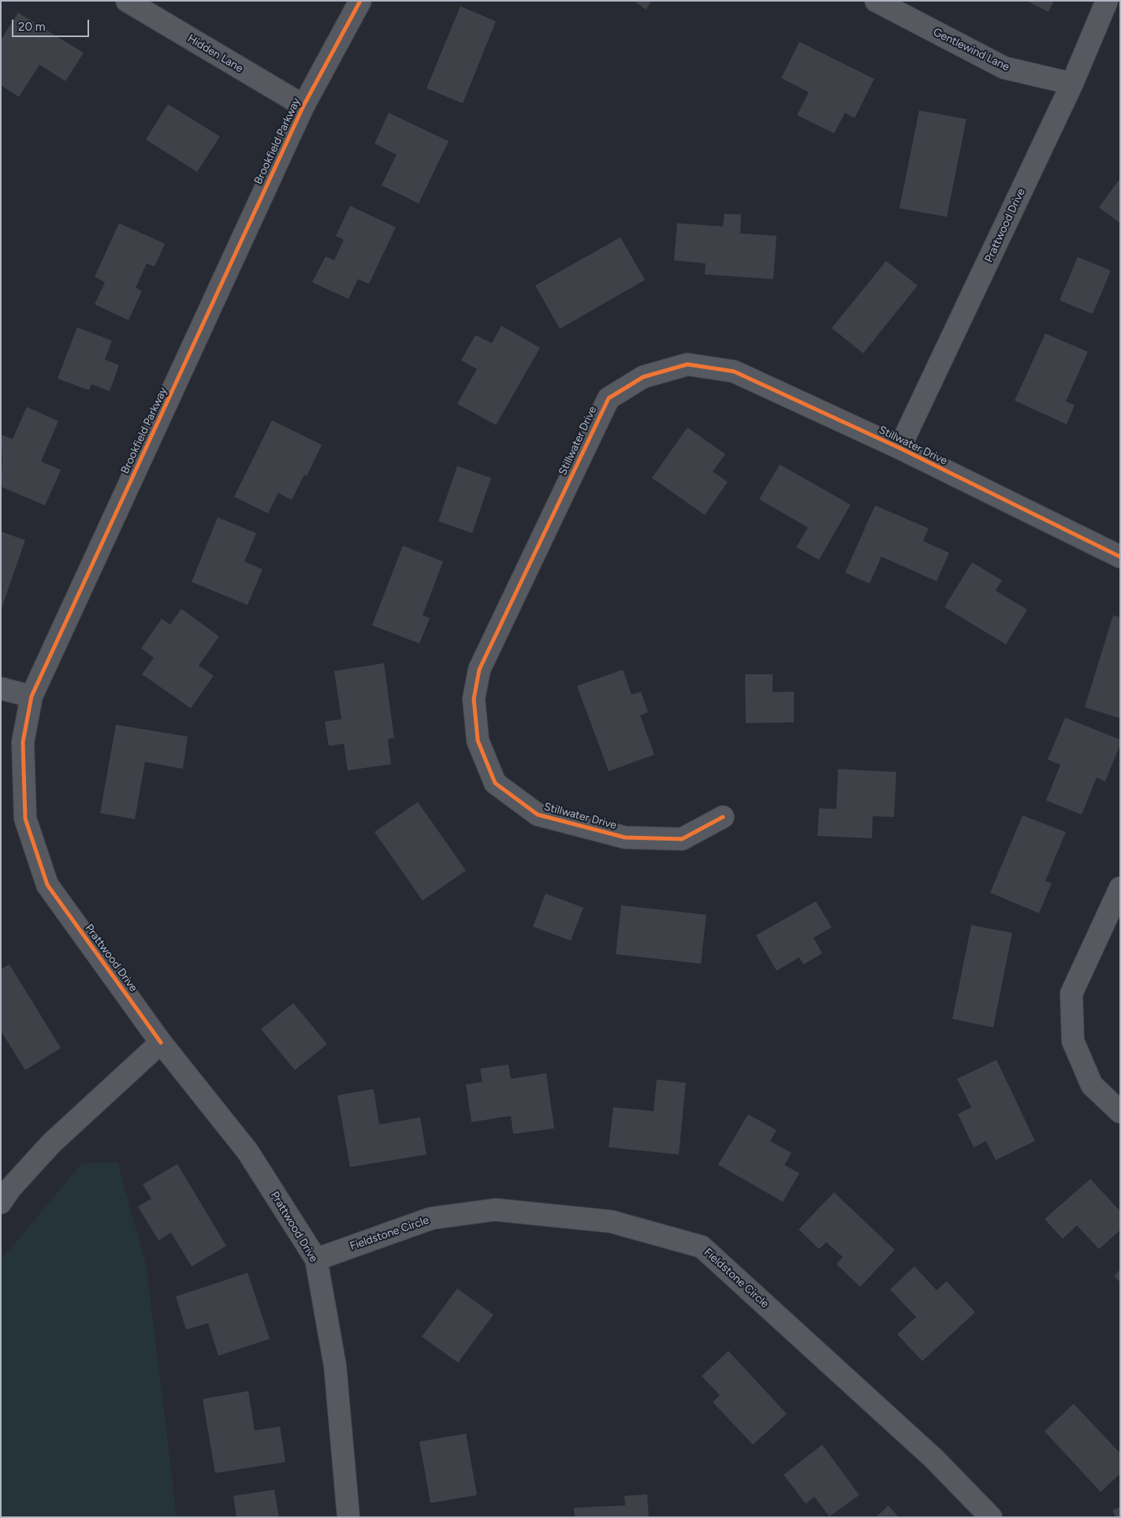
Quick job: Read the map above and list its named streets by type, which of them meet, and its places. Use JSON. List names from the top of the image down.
{
  "streets": {
    "street": [
      "Gentlewind Lane",
      "Hidden Lane",
      "Brookfield Parkway",
      "Prattwood Drive",
      "Stillwater Drive",
      "Fieldstone Circle"
    ]
  },
  "crossings": [
    ["Gentlewind Lane", "Prattwood Drive"],
    ["Hidden Lane", "Brookfield Parkway"],
    ["Brookfield Parkway", "Prattwood Drive"],
    ["Prattwood Drive", "Stillwater Drive"],
    ["Prattwood Drive", "Fieldstone Circle"]
  ],
  "scale_bar": "20 m"
}
